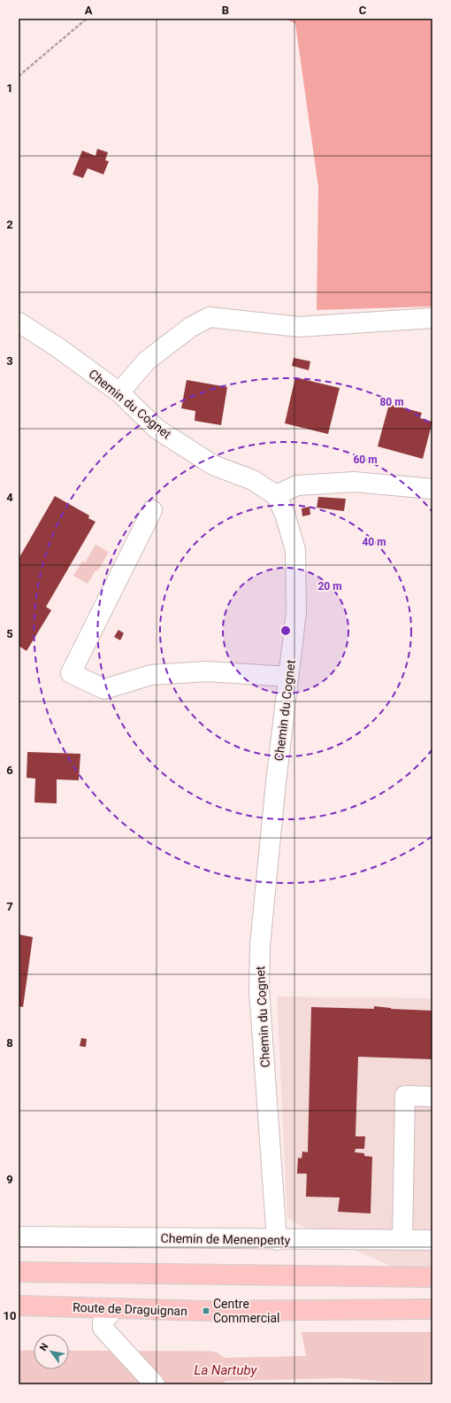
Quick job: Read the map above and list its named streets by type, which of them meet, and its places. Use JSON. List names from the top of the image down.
{
  "streets": {
    "main road": ["Route de Draguignan"],
    "street": ["Chemin du Cognet", "Chemin de Menenpenty"]
  },
  "crossings": [
    ["Chemin du Cognet", "Chemin de Menenpenty"]
  ],
  "water": ["La Nartuby"],
  "places": {
    "transit": ["Centre Commercial"]
  },
  "north": "top left",
  "grid": {
    "columns": ["A", "B", "C"],
    "rows": [
      "1",
      "2",
      "3",
      "4",
      "5",
      "6",
      "7",
      "8",
      "9",
      "10"
    ]
  },
  "rings": [
    "80 m",
    "60 m",
    "40 m",
    "20 m"
  ]
}
